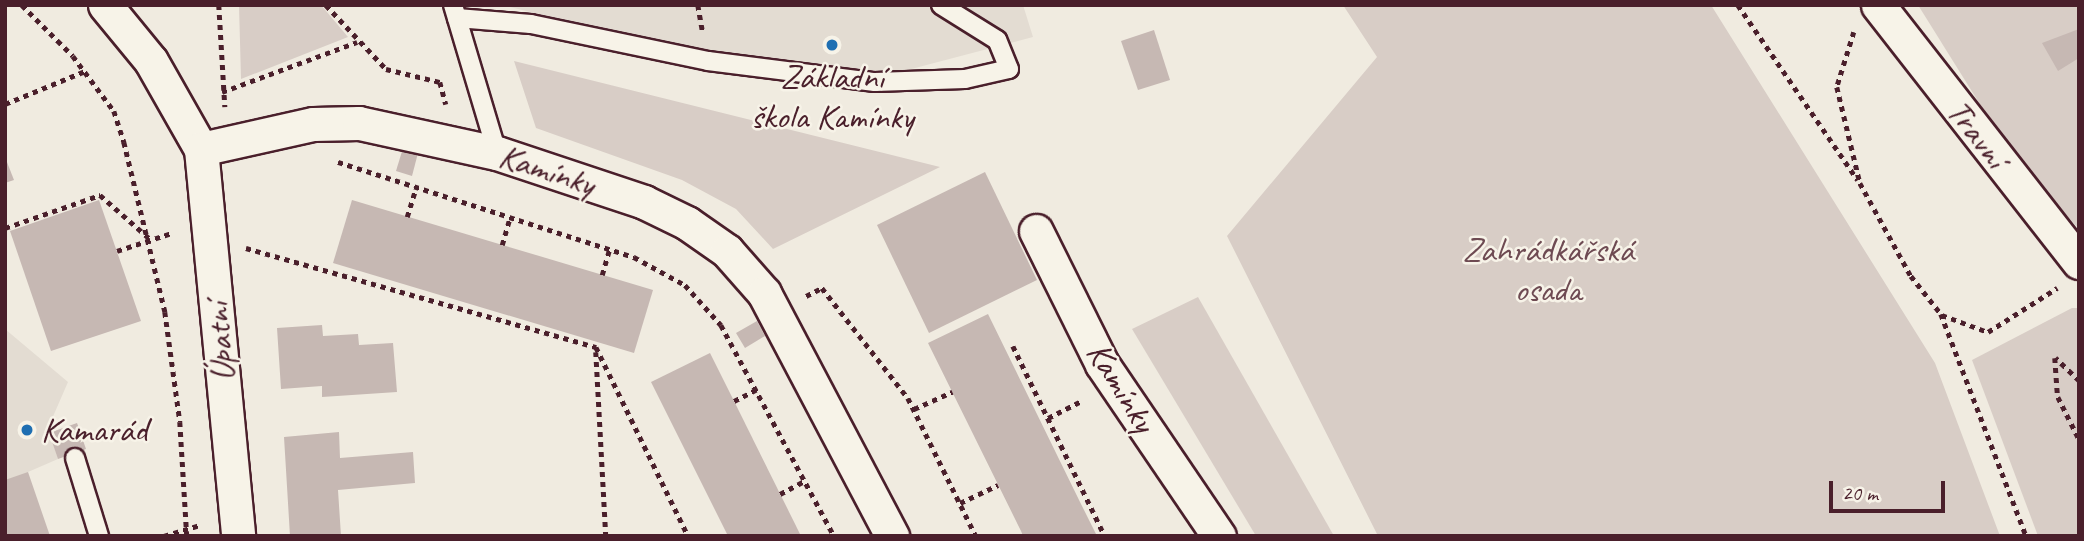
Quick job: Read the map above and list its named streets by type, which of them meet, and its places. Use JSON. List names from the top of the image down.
{
  "streets": {
    "street": ["Travní", "Kamínky", "Úpatní"]
  },
  "crossings": [
    ["Kamínky", "Úpatní"]
  ],
  "parks": ["Zahrádkářská osada"],
  "places": ["Základní škola Kamínky", "Kamarád"],
  "scale_bar": "20 m"
}
